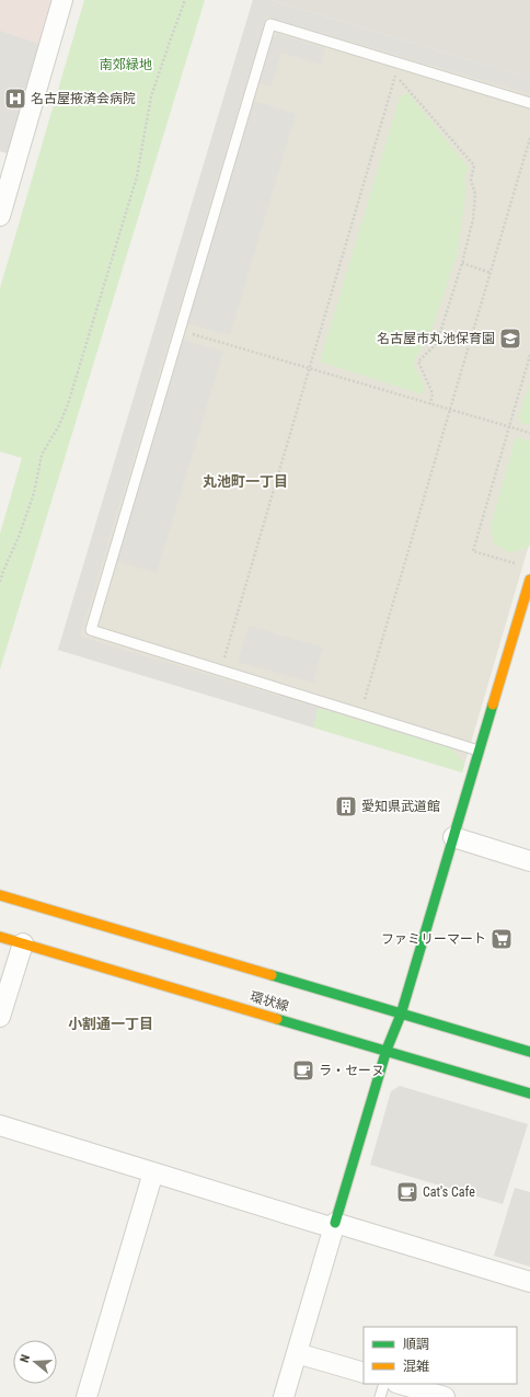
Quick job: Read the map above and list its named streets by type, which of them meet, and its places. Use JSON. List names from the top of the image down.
{
  "streets": {
    "main road": ["環状線"]
  },
  "districts": ["丸池町一丁目", "小割通一丁目"],
  "parks": ["南郊緑地"],
  "places": {
    "hospital": ["名古屋掖済会病院"],
    "school or university": ["名古屋市丸池保育園"],
    "building": ["愛知県武道館"],
    "supermarket": ["ファミリーマート"],
    "cafe": ["ラ・セーヌ", "Cat's Cafe"]
  },
  "legend": ["順調", "混雑"],
  "north": "left"
}
